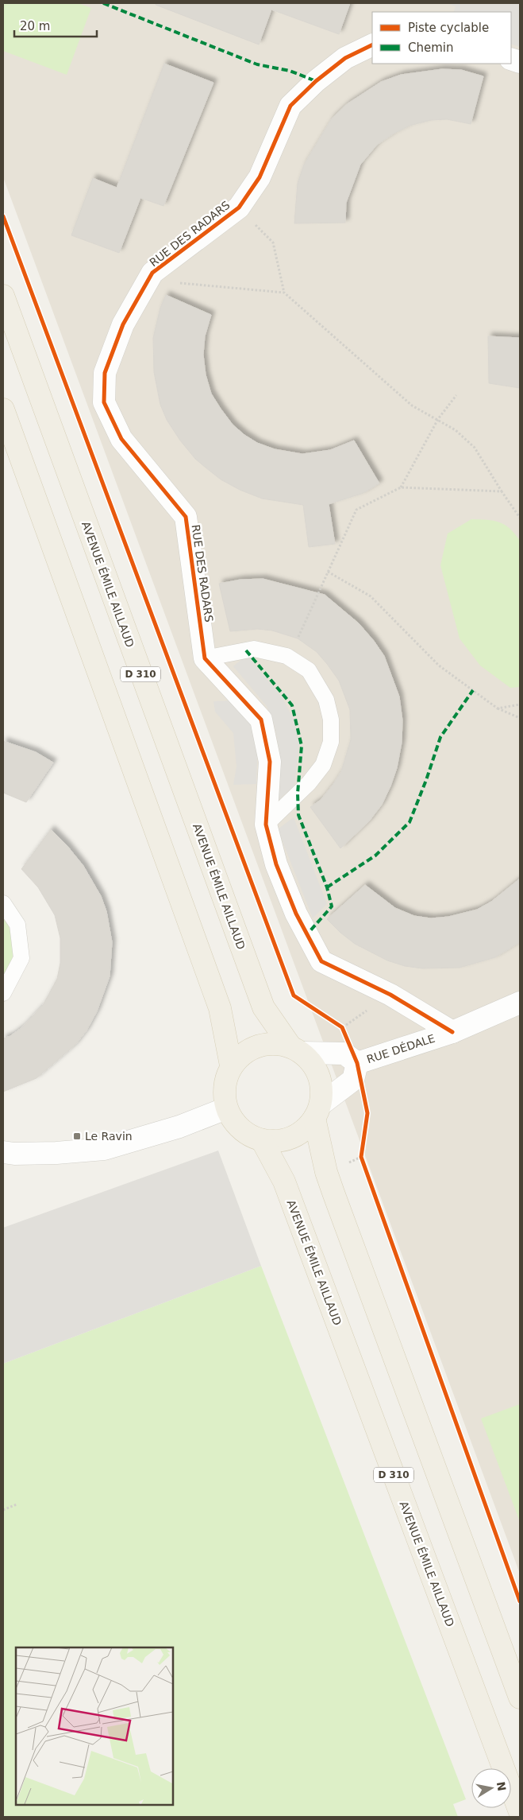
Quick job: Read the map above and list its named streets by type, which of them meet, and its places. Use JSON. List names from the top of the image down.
{
  "streets": {
    "main road": ["AVENUE ÉMILE AILLAUD", "D 310"],
    "street": ["RUE DES RADARS", "RUE DÉDALE"]
  },
  "crossings": [
    ["AVENUE ÉMILE AILLAUD", "RUE DÉDALE"]
  ],
  "places": {
    "transit": ["Le Ravin"]
  },
  "legend": ["Piste cyclable", "Chemin"],
  "scale_bar": "20 m",
  "north": "right"
}
